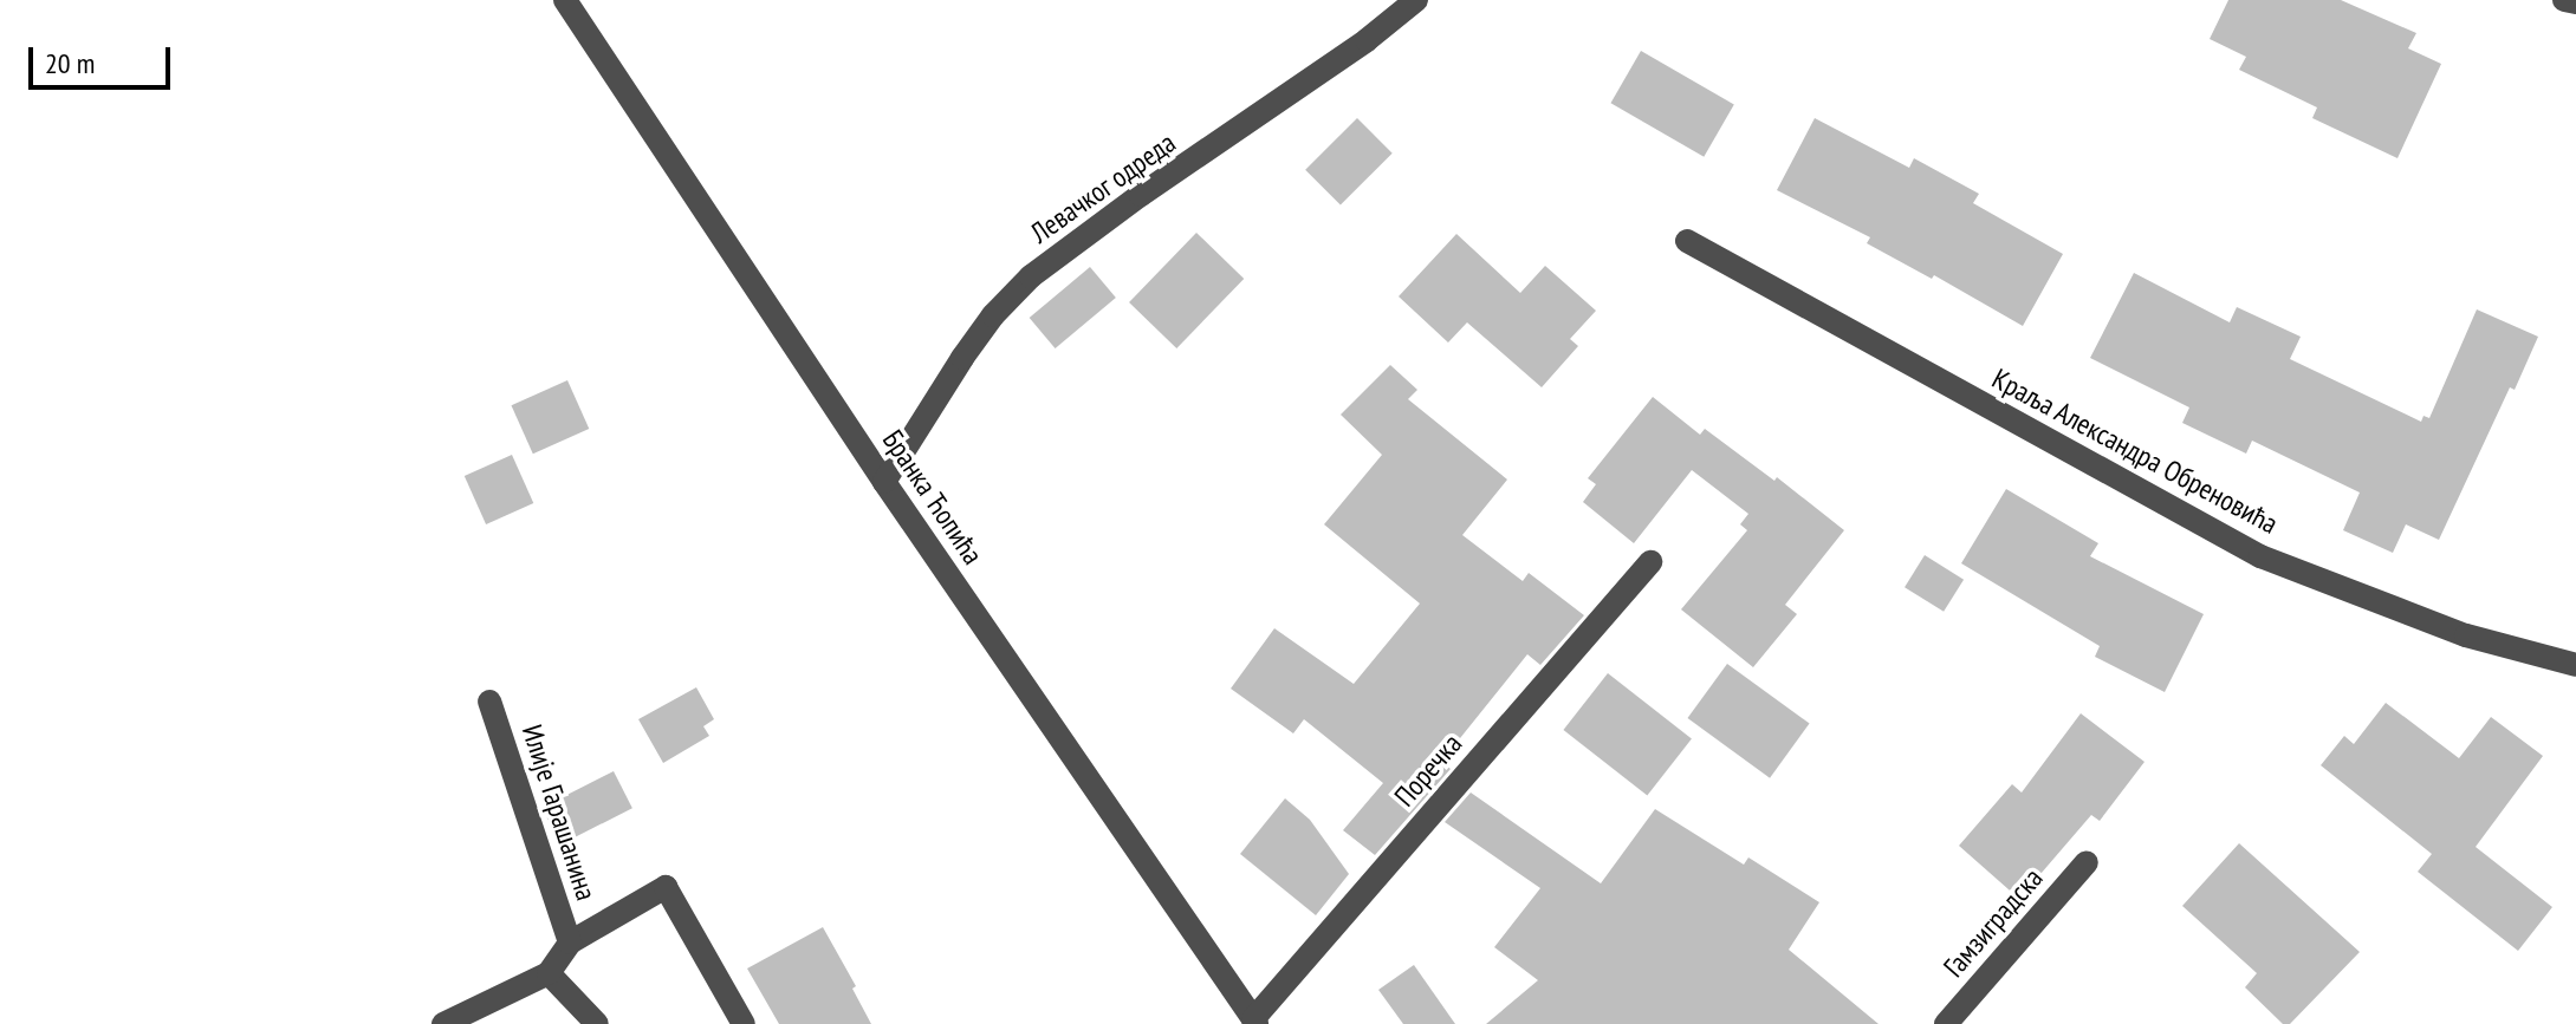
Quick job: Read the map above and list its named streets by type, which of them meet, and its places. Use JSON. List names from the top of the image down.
{
  "streets": {
    "street": [
      "Левачког одреда",
      "Краља Александра Обреновића",
      "Бранка Ћопића",
      "Поречка",
      "Илије Гарашанина",
      "Гамзиградска"
    ]
  },
  "crossings": [
    ["Левачког одреда", "Бранка Ћопића"],
    ["Бранка Ћопића", "Поречка"]
  ],
  "scale_bar": "20 m"
}
